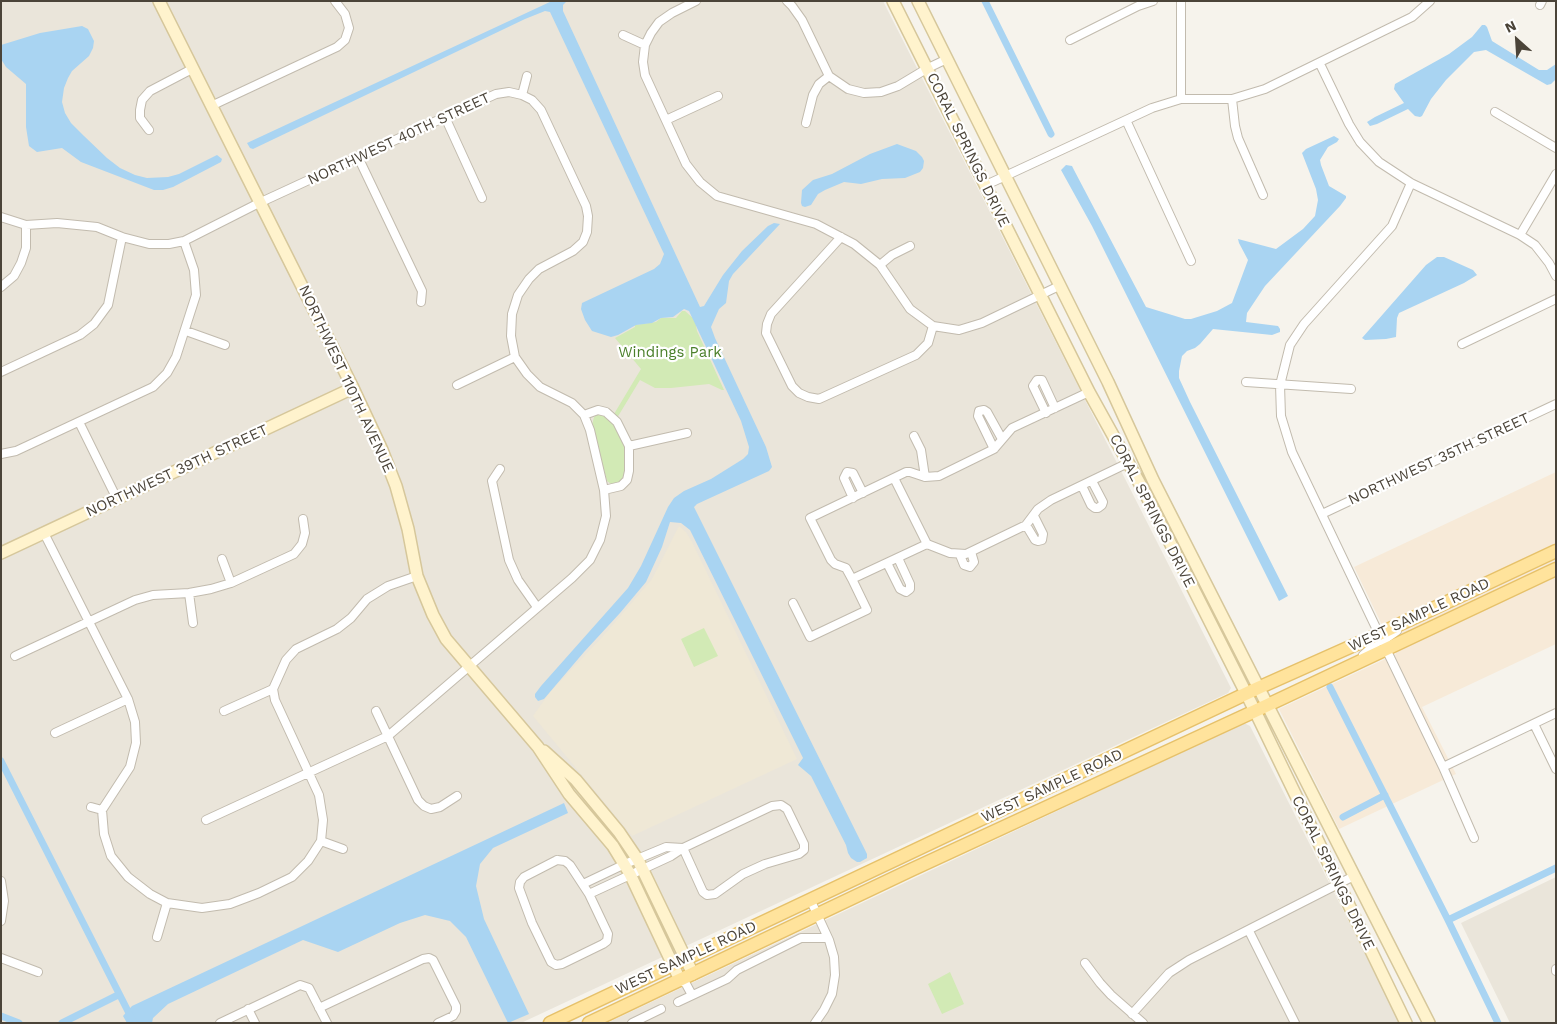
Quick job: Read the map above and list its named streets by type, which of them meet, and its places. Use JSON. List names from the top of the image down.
{
  "streets": {
    "main road": [
      "CORAL SPRINGS DRIVE",
      "NORTHWEST 110TH AVENUE",
      "NORTHWEST 39TH STREET",
      "WEST SAMPLE ROAD"
    ],
    "street": ["NORTHWEST 40TH STREET", "NORTHWEST 35TH STREET"]
  },
  "crossings": [
    ["NORTHWEST 40TH STREET", "NORTHWEST 110TH AVENUE"],
    ["CORAL SPRINGS DRIVE", "WEST SAMPLE ROAD"],
    ["NORTHWEST 110TH AVENUE", "NORTHWEST 39TH STREET"],
    ["NORTHWEST 110TH AVENUE", "WEST SAMPLE ROAD"]
  ],
  "parks": ["Windings Park"],
  "north": "top left"
}
